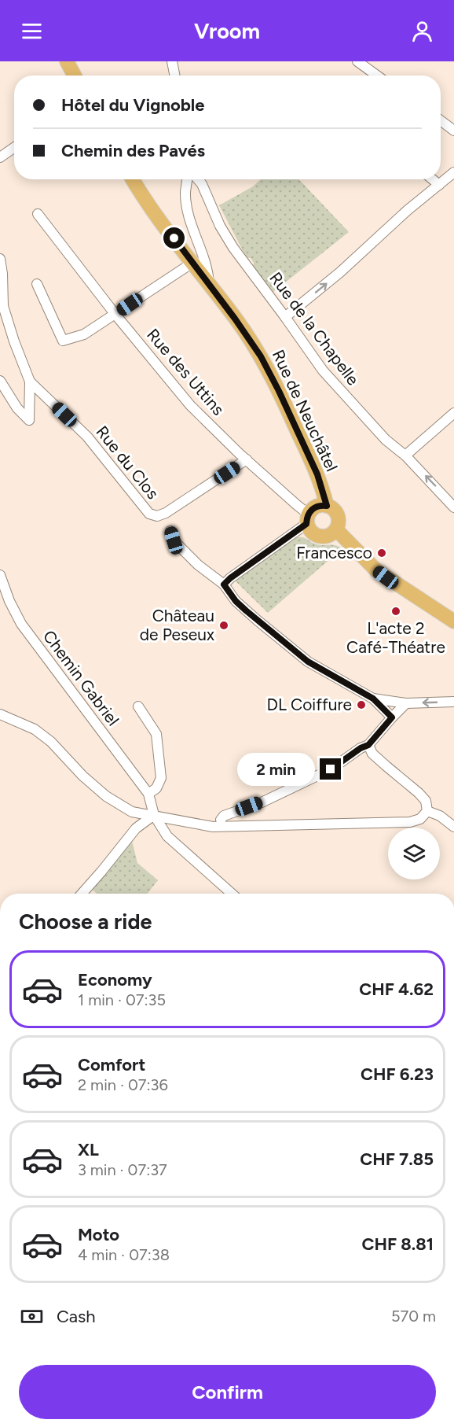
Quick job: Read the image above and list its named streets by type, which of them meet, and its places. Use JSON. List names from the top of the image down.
{
  "streets": {
    "main road": ["Rue de Neuchâtel"],
    "street": [
      "Rue de la Chapelle",
      "Rue des Uttins",
      "Rue du Clos",
      "Chemin Gabriel"
    ]
  },
  "crossings": [
    ["Rue des Uttins", "Rue de Neuchâtel"],
    ["Rue des Uttins", "Rue du Clos"]
  ],
  "places": [
    "Francesco",
    "L'acte 2 Café-Théatre",
    "Château de Peseux",
    "DL Coiffure"
  ],
  "page": {
    "header": "Vroom",
    "banner": ["Hôtel du Vignoble", "Chemin des Pavés"],
    "bubble": "2 min",
    "heading": "Choose a ride",
    "list": [
      {
        "name": "Economy",
        "note": "1 min · 07:35",
        "value": "CHF 4.62"
      },
      {
        "name": "Comfort",
        "note": "2 min · 07:36",
        "value": "CHF 6.23"
      },
      {
        "name": "XL",
        "note": "3 min · 07:37",
        "value": "CHF 7.85"
      },
      {
        "name": "Moto",
        "note": "4 min · 07:38",
        "value": "CHF 8.81"
      }
    ],
    "pay": ["Cash", "570 m"],
    "buttons": "Confirm"
  }
}
